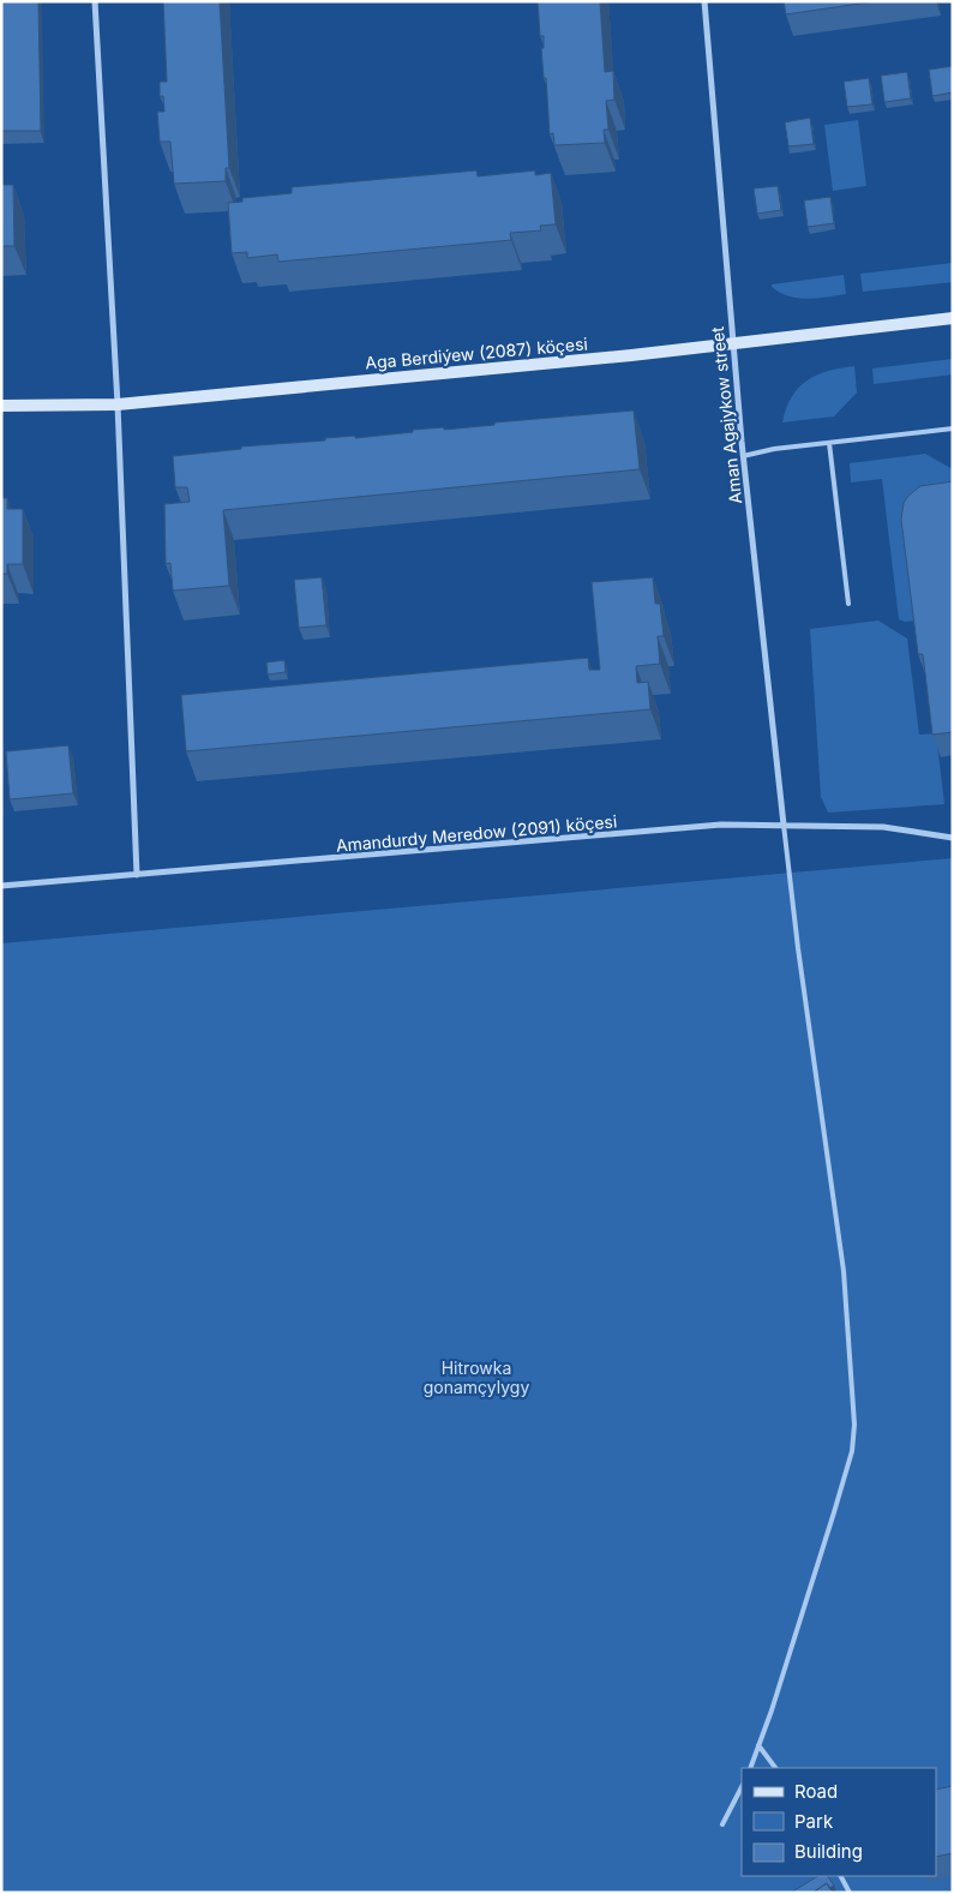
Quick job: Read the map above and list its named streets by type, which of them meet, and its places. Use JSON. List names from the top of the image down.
{
  "streets": {
    "street": ["Aga Berdiýew (2087) köçesi", "Aman Agajykow street", "Amandurdy Meredow (2091) köçesi"]
  },
  "crossings": [
    ["Aga Berdiýew (2087) köçesi", "Aman Agajykow street"],
    ["Aman Agajykow street", "Amandurdy Meredow (2091) köçesi"]
  ],
  "parks": ["Hitrowka gonamçylygy"],
  "legend": ["Road", "Park", "Building"]
}
